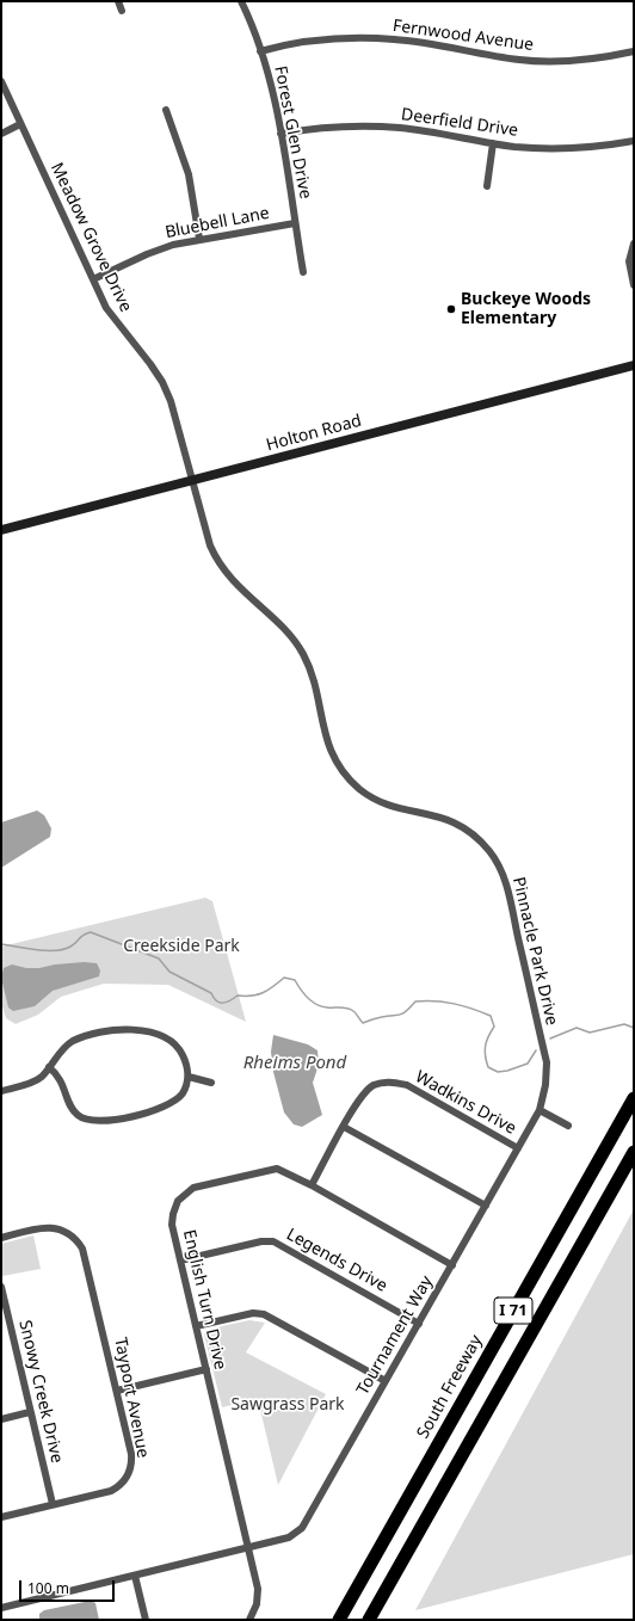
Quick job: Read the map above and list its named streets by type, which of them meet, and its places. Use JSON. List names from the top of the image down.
{
  "streets": {
    "highway": ["I 71", "South Freeway"],
    "street": [
      "Fernwood Avenue",
      "Deerfield Drive",
      "Forest Glen Drive",
      "Bluebell Lane",
      "Meadow Grove Drive",
      "Holton Road",
      "Pinnacle Park Drive",
      "Wadkins Drive",
      "Legends Drive",
      "English Turn Drive",
      "Tournament Way",
      "Snowy Creek Drive",
      "Tayport Avenue"
    ]
  },
  "crossings": [
    ["Fernwood Avenue", "Forest Glen Drive"],
    ["Deerfield Drive", "Forest Glen Drive"],
    ["Forest Glen Drive", "Bluebell Lane"],
    ["Bluebell Lane", "Meadow Grove Drive"],
    ["Meadow Grove Drive", "Holton Road"],
    ["Meadow Grove Drive", "Pinnacle Park Drive"],
    ["Holton Road", "Pinnacle Park Drive"],
    ["Pinnacle Park Drive", "Tournament Way"],
    ["Wadkins Drive", "English Turn Drive"],
    ["Wadkins Drive", "Tournament Way"],
    ["Legends Drive", "English Turn Drive"],
    ["Legends Drive", "Tournament Way"],
    ["English Turn Drive", "Tournament Way"],
    ["Snowy Creek Drive", "Tayport Avenue"]
  ],
  "water": ["Rheims Pond"],
  "parks": ["Creekside Park", "Sawgrass Park"],
  "places": ["Buckeye Woods Elementary"],
  "scale_bar": "100 m"
}
